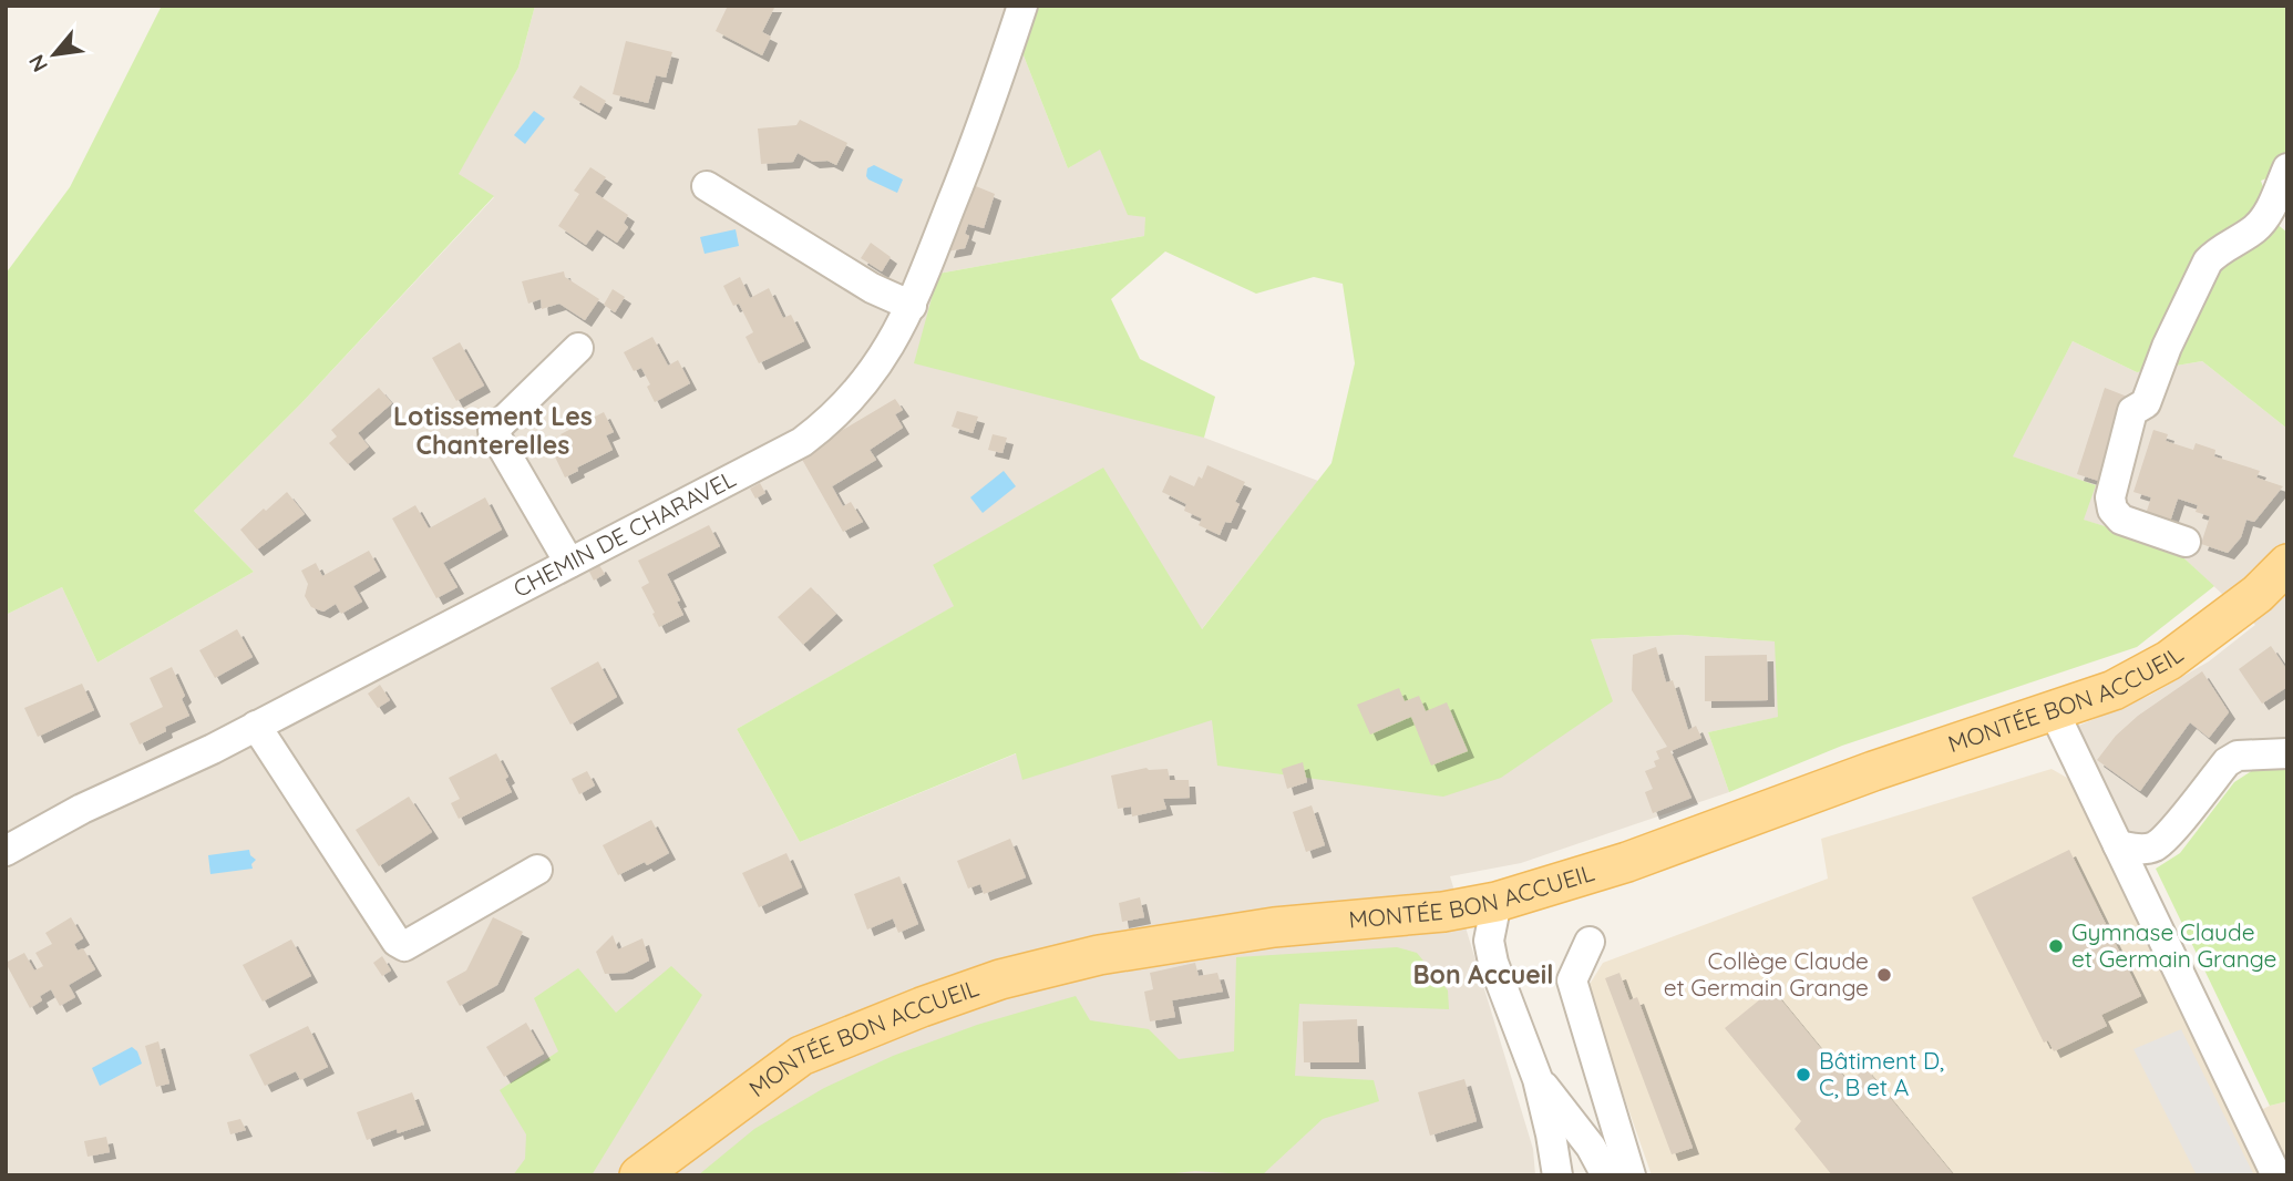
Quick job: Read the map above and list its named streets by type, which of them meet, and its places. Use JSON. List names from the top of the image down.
{
  "streets": {
    "main road": ["MONTÉE BON ACCUEIL"],
    "street": ["CHEMIN DE CHARAVEL"]
  },
  "districts": ["Lotissement Les Chanterelles", "Bon Accueil"],
  "places": ["Gymnase Claude et Germain Grange", "Collège Claude et Germain Grange", "Bâtiment D, C, B et A"],
  "north": "bottom left"
}
